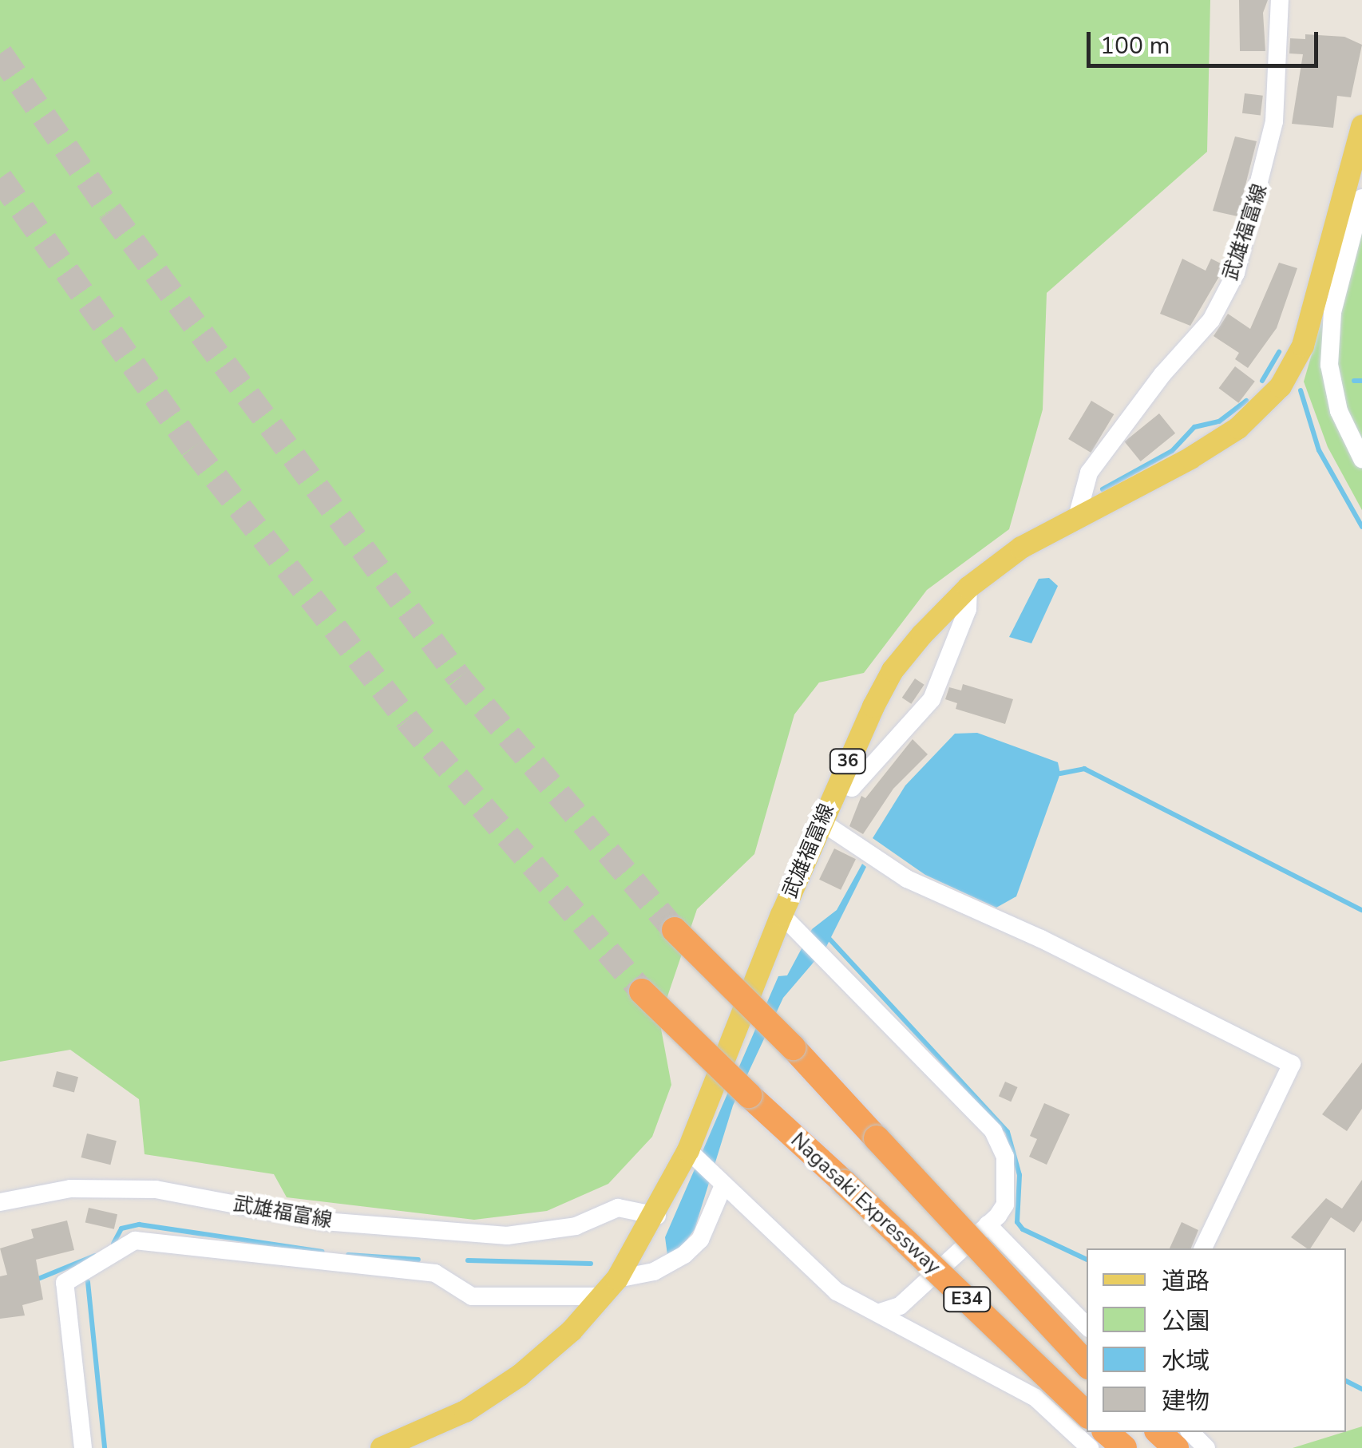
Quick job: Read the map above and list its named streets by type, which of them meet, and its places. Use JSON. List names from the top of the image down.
{
  "streets": {
    "highway": ["Nagasaki Expressway", "E34"],
    "main road": ["武雄福富線", "36"]
  },
  "legend": [
    "道路",
    "公園",
    "水域",
    "建物"
  ],
  "scale_bar": "100 m"
}
